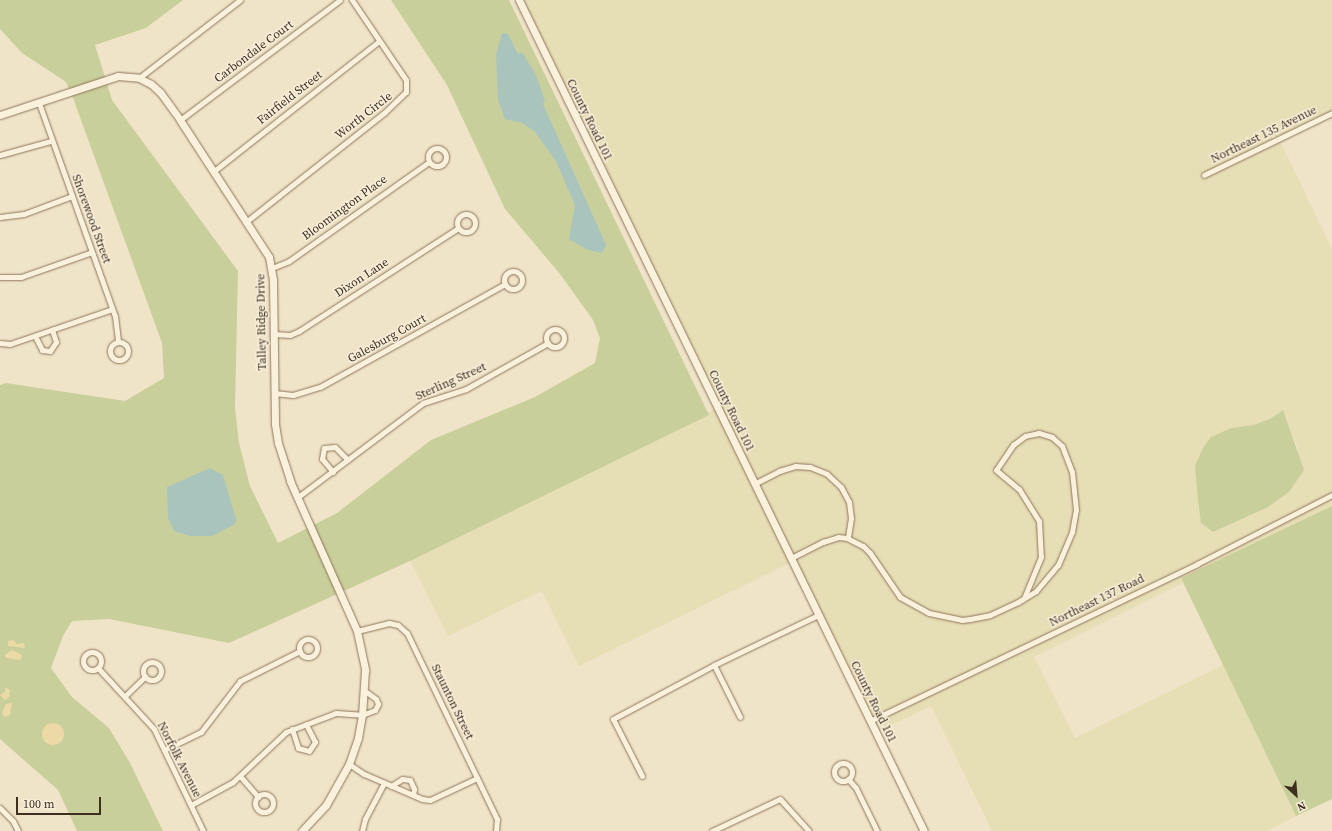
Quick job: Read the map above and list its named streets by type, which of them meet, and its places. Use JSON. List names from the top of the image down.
{
  "streets": {
    "street": [
      "Carbondale Court",
      "Fairfield Street",
      "Worth Circle",
      "County Road 101",
      "Northeast 135 Avenue",
      "Bloomington Place",
      "Shorewood Street",
      "Dixon Lane",
      "Talley Ridge Drive",
      "Galesburg Court",
      "Sterling Street",
      "Northeast 137 Road",
      "Staunton Street",
      "Norfolk Avenue"
    ]
  },
  "crossings": [
    ["Carbondale Court", "Talley Ridge Drive"],
    ["Fairfield Street", "Worth Circle"],
    ["Fairfield Street", "Talley Ridge Drive"],
    ["Worth Circle", "Talley Ridge Drive"],
    ["County Road 101", "Northeast 137 Road"],
    ["Bloomington Place", "Talley Ridge Drive"],
    ["Shorewood Street", "Talley Ridge Drive"],
    ["Dixon Lane", "Talley Ridge Drive"],
    ["Talley Ridge Drive", "Galesburg Court"],
    ["Talley Ridge Drive", "Sterling Street"],
    ["Talley Ridge Drive", "Staunton Street"]
  ],
  "scale_bar": "100 m",
  "north": "bottom right"
}
